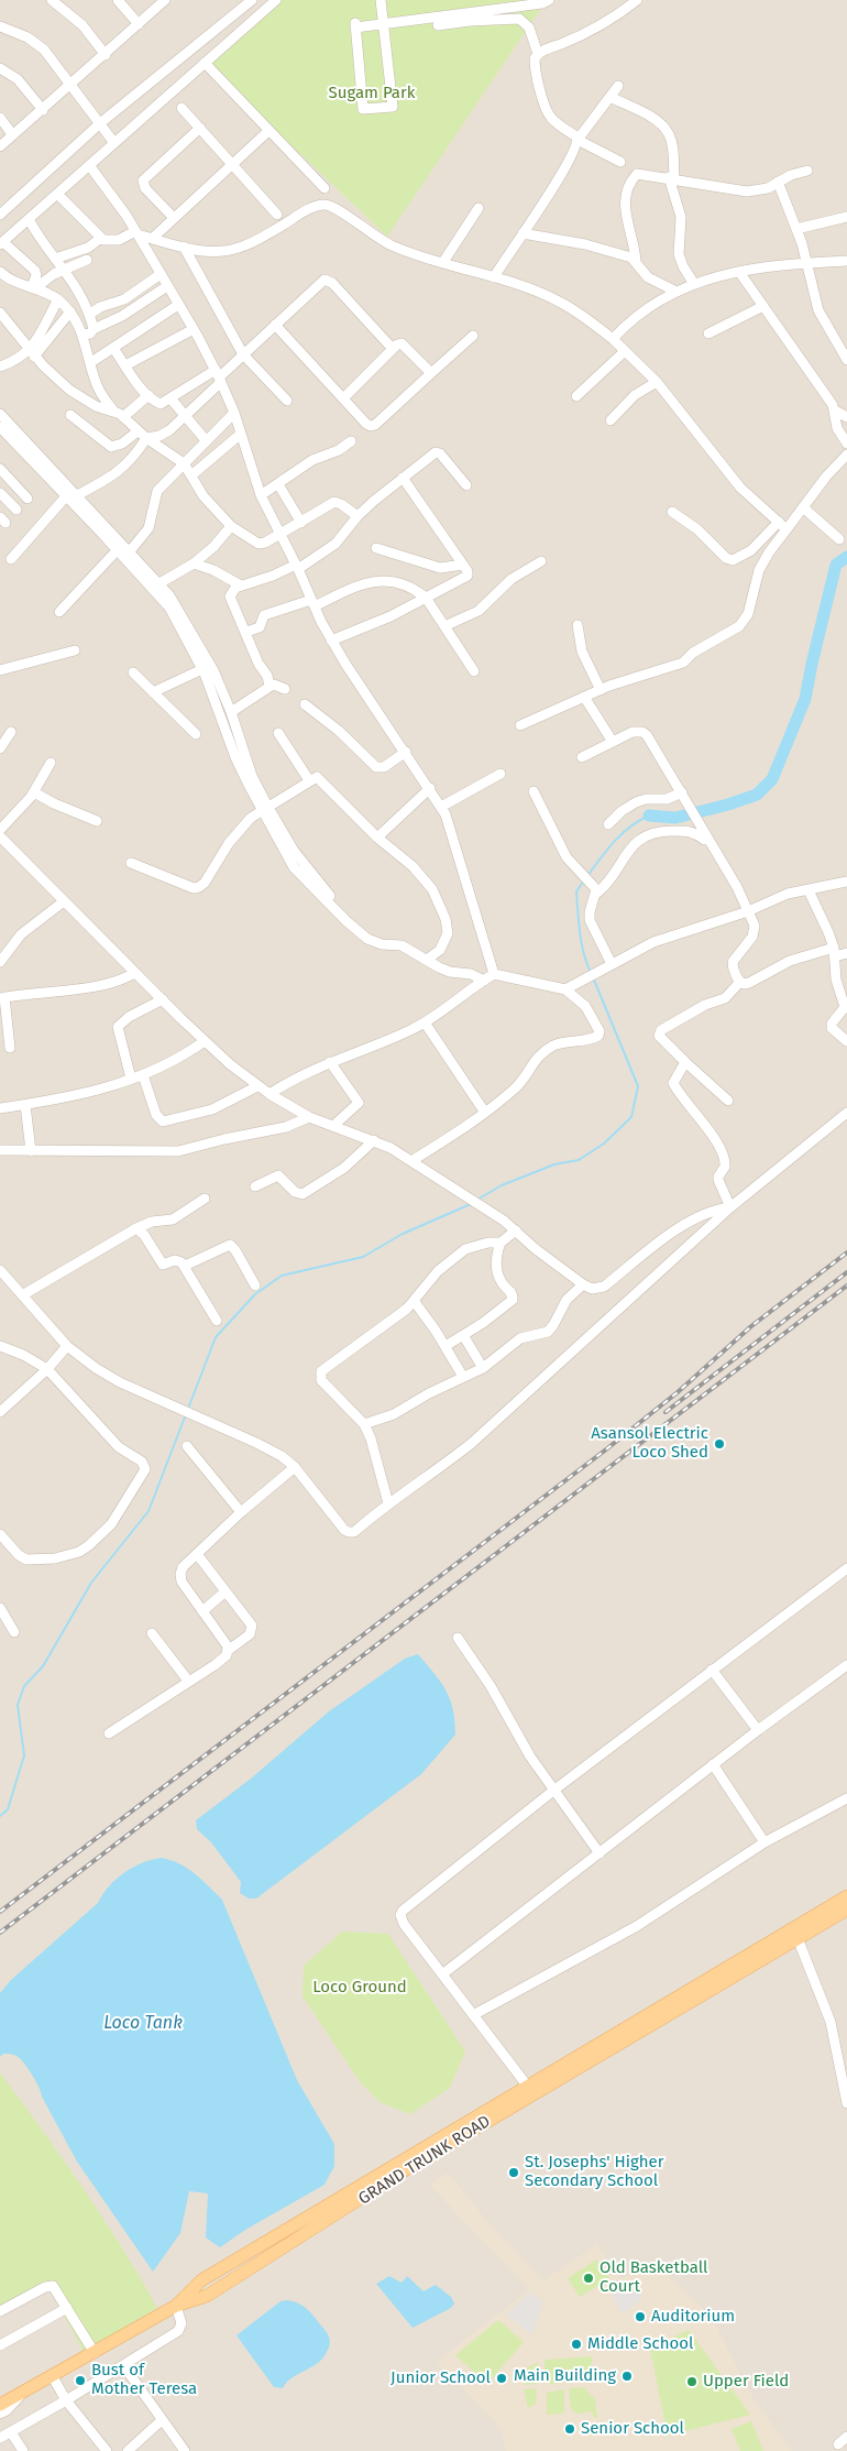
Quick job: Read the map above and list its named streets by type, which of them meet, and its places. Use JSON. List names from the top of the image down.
{
  "streets": {
    "main road": ["GRAND TRUNK ROAD"]
  },
  "water": ["Loco Tank"],
  "parks": ["Sugam Park", "Loco Ground"],
  "places": [
    "Asansol Electric Loco Shed",
    "St. Josephs' Higher Secondary School",
    "Old Basketball Court",
    "Auditorium",
    "Middle School",
    "Main Building",
    "Junior School",
    "Bust of Mother Teresa",
    "Upper Field",
    "Senior School"
  ]
}
